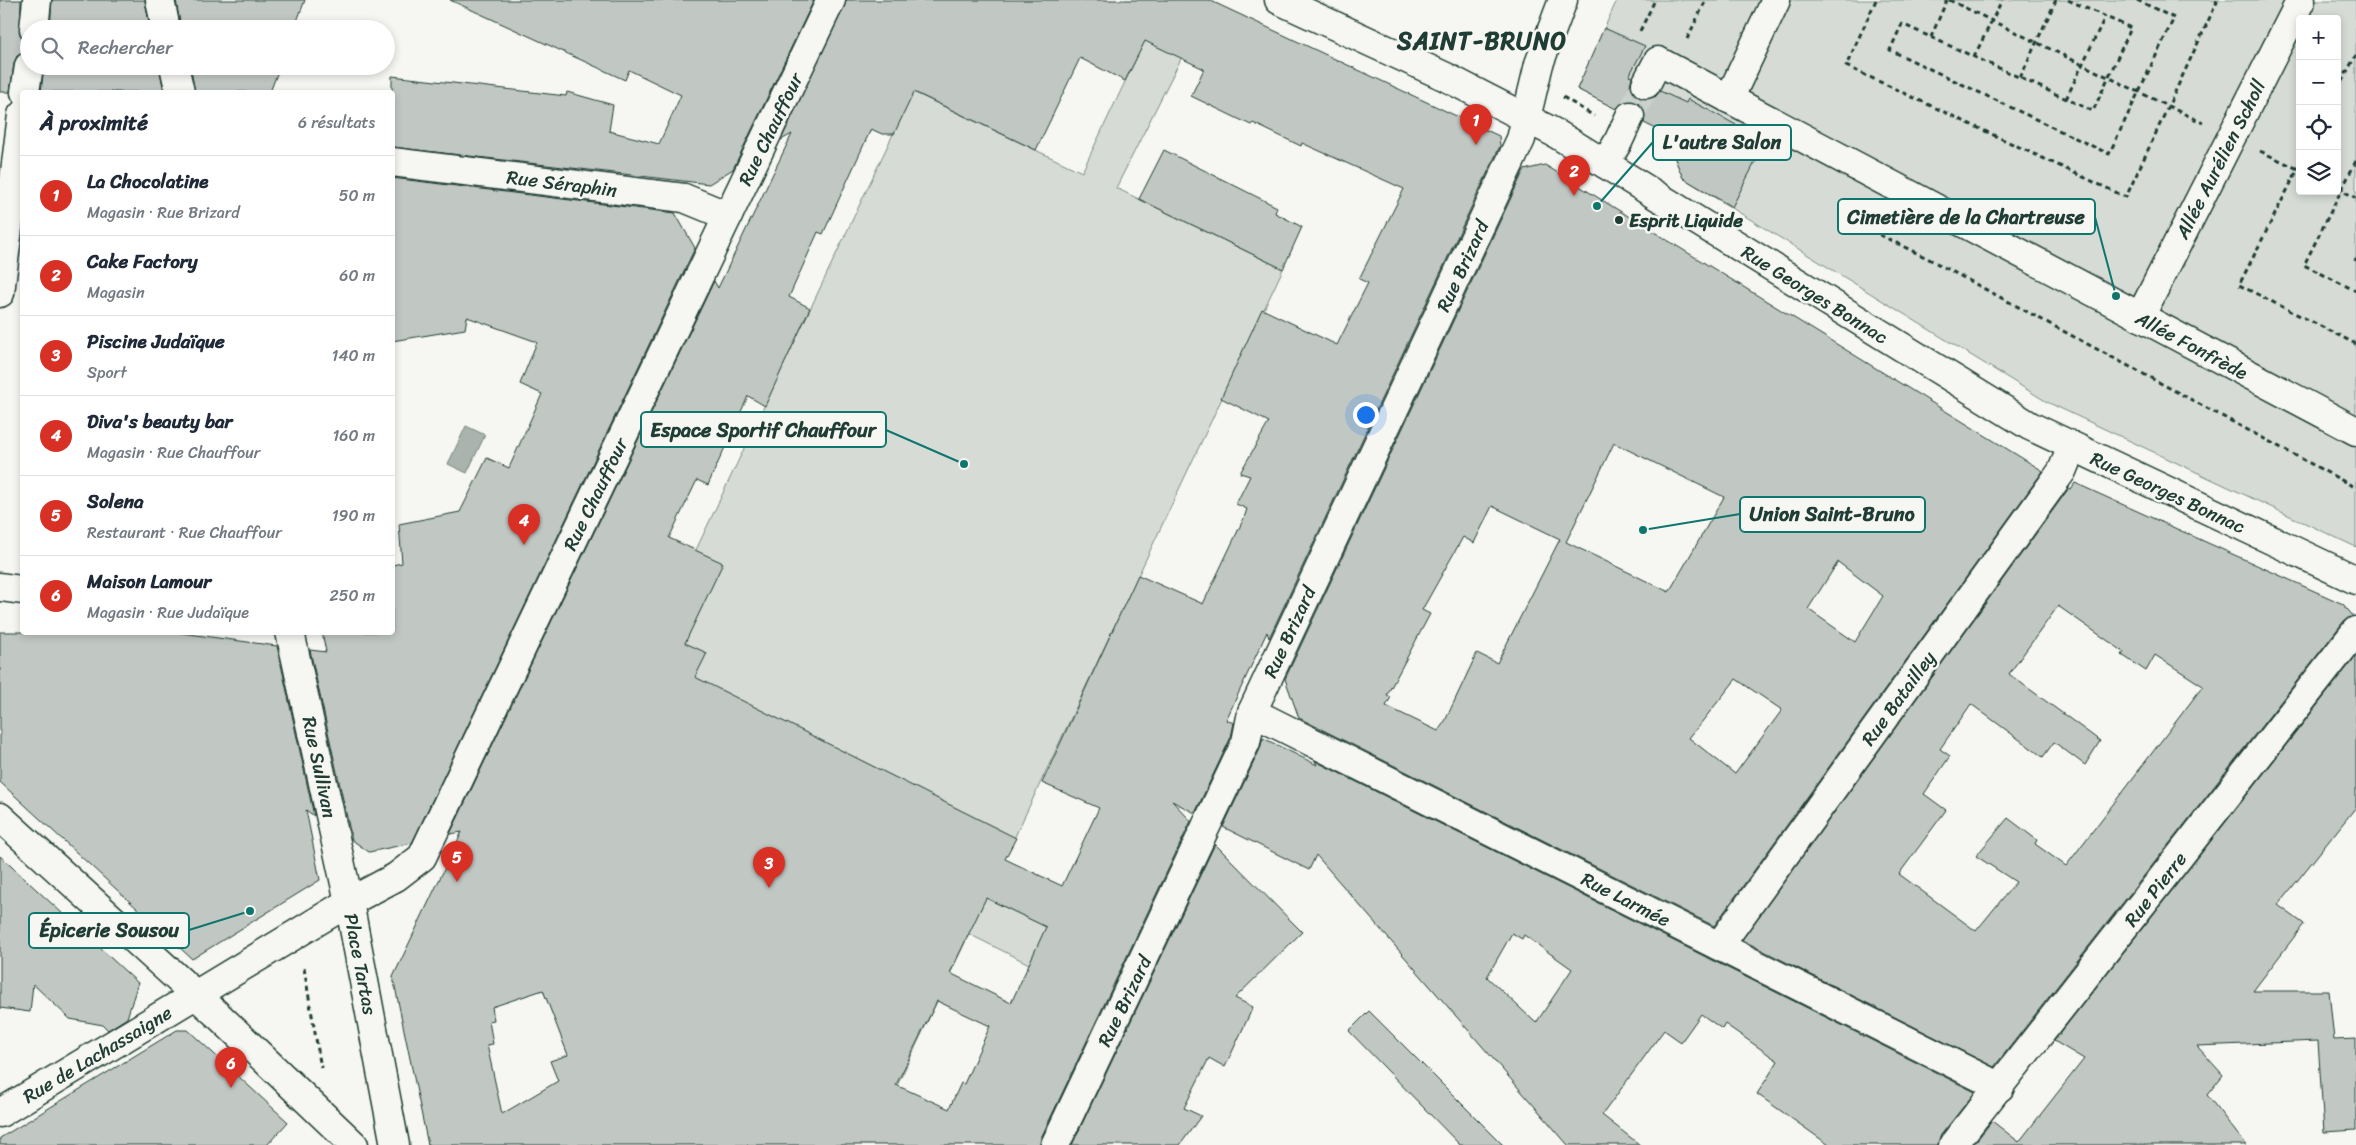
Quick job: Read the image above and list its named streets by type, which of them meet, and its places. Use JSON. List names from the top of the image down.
{
  "streets": {
    "street": [
      "Rue Chauffour",
      "Allée Aurélien Scholl",
      "Rue Séraphin",
      "Rue Brizard",
      "Rue Georges Bonnac",
      "Allée Fonfrède",
      "Rue Batailley",
      "Rue Sullivan",
      "Rue Pierre",
      "Rue Larmée",
      "Place Tartas",
      "Rue de Lachassaigne"
    ]
  },
  "crossings": [
    ["Rue Chauffour", "Rue Séraphin"],
    ["Rue Chauffour", "Rue Sullivan"],
    ["Rue Chauffour", "Place Tartas"],
    ["Allée Aurélien Scholl", "Allée Fonfrède"],
    ["Rue Brizard", "Rue Georges Bonnac"],
    ["Rue Brizard", "Rue Larmée"],
    ["Rue Georges Bonnac", "Rue Batailley"],
    ["Rue Batailley", "Rue Larmée"],
    ["Rue Sullivan", "Place Tartas"],
    ["Rue Pierre", "Rue Larmée"],
    ["Place Tartas", "Rue de Lachassaigne"]
  ],
  "districts": ["SAINT-BRUNO"],
  "places": [
    "L'autre Salon",
    "Esprit Liquide",
    "Cimetière de la Chartreuse",
    "Espace Sportif Chauffour",
    "Union Saint-Bruno",
    "Épicerie Sousou"
  ],
  "page": {
    "map_buttons": ["+", "−"],
    "search": "Rechercher",
    "heading": ["À proximité", "6 résultats"],
    "pins": [
      "1",
      "2",
      "4",
      "5",
      "3",
      "6"
    ],
    "list": [
      {
        "mark": "1",
        "name": "La Chocolatine",
        "note": "Magasin · Rue Brizard",
        "value": "50 m"
      },
      {
        "mark": "2",
        "name": "Cake Factory",
        "note": "Magasin",
        "value": "60 m"
      },
      {
        "mark": "3",
        "name": "Piscine Judaïque",
        "note": "Sport",
        "value": "140 m"
      },
      {
        "mark": "4",
        "name": "Diva's beauty bar",
        "note": "Magasin · Rue Chauffour",
        "value": "160 m"
      },
      {
        "mark": "5",
        "name": "Solena",
        "note": "Restaurant · Rue Chauffour",
        "value": "190 m"
      },
      {
        "mark": "6",
        "name": "Maison Lamour",
        "note": "Magasin · Rue Judaïque",
        "value": "250 m"
      }
    ]
  }
}
